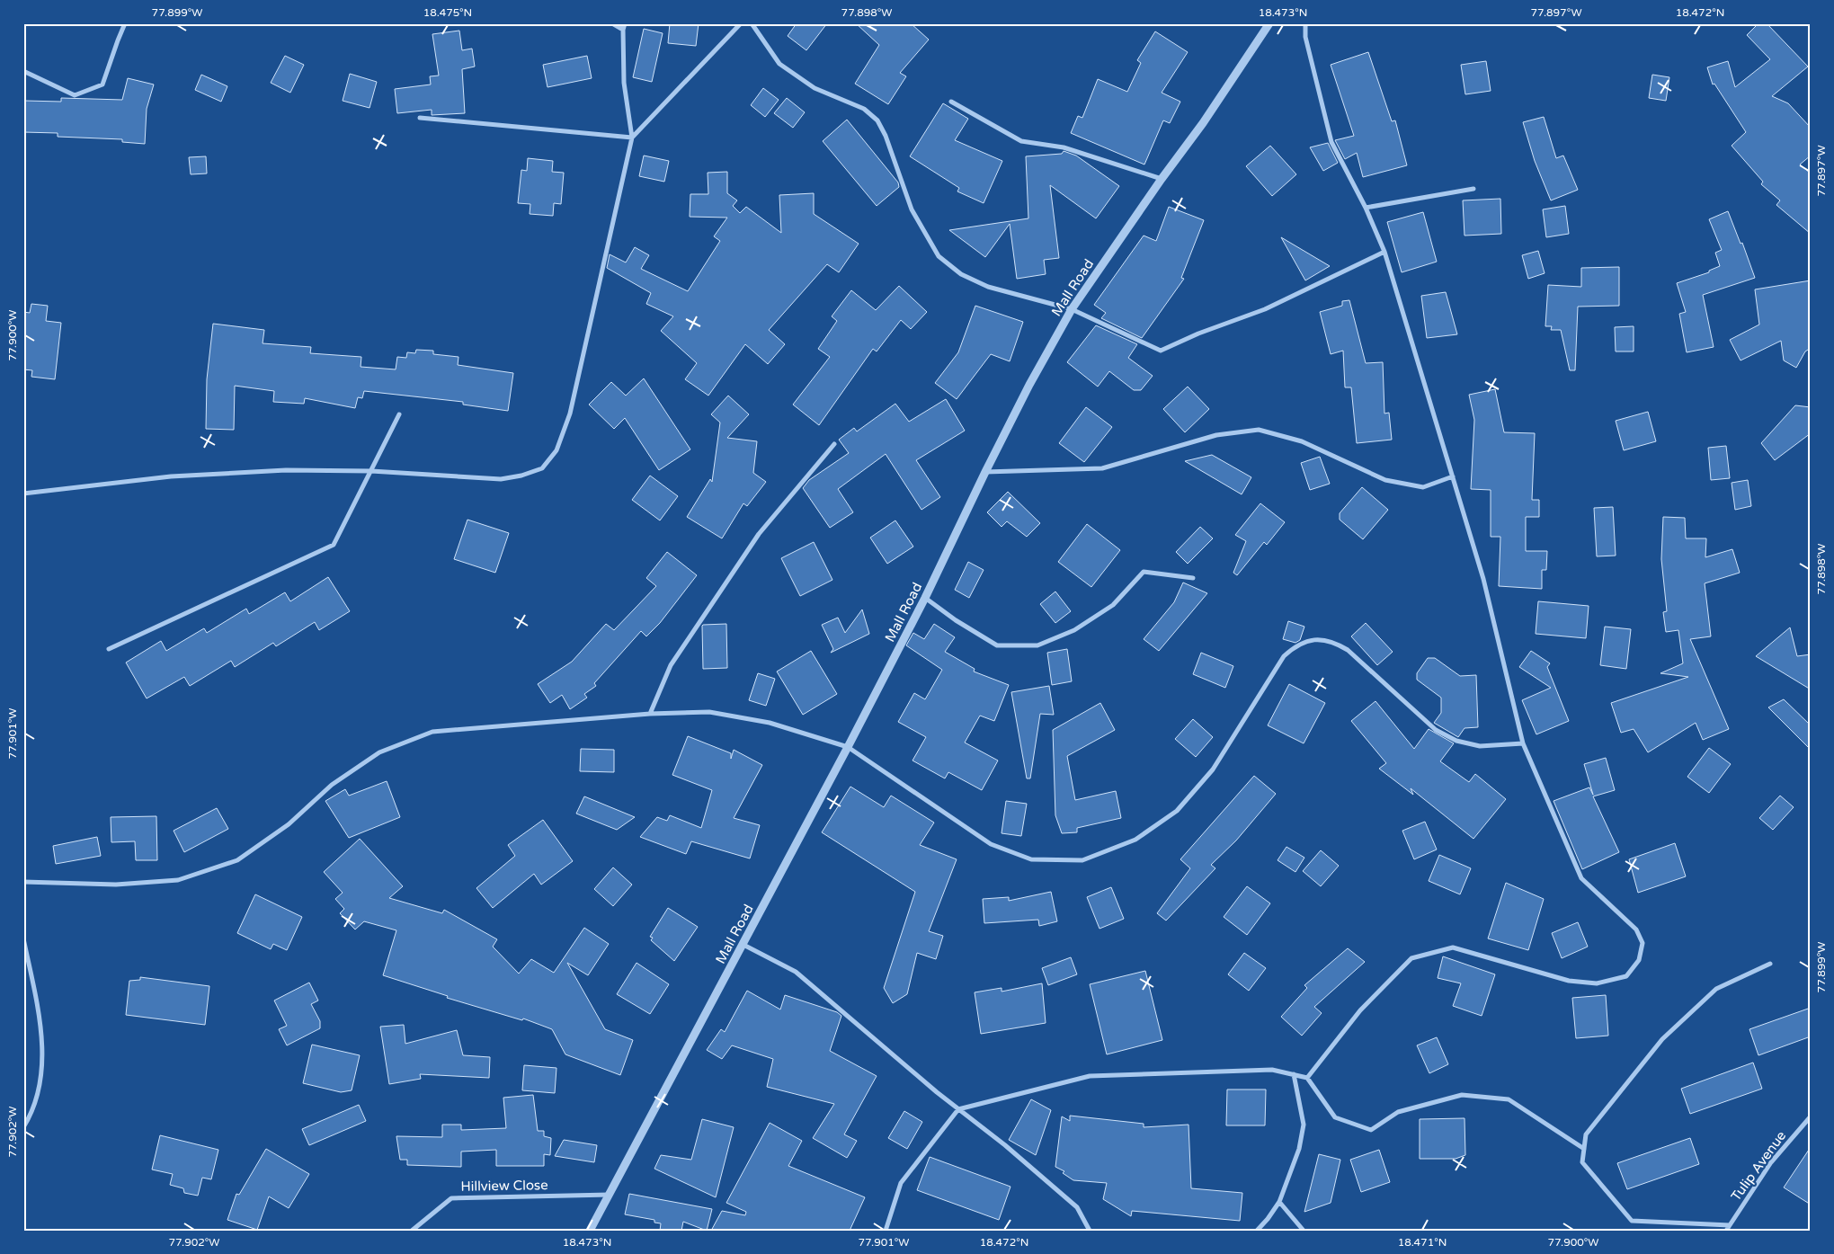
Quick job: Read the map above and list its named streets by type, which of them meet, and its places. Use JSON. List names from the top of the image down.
{
  "streets": {
    "street": ["Mall Road", "Tulip Avenue", "Hillview Close"]
  },
  "crossings": [
    ["Mall Road", "Hillview Close"]
  ],
  "coordinates": [
    "77.899°W",
    "18.475°N",
    "77.898°W",
    "18.473°N",
    "77.897°W",
    "18.472°N",
    "77.900°W",
    "77.901°W",
    "77.902°W",
    "18.471°N"
  ]
}
